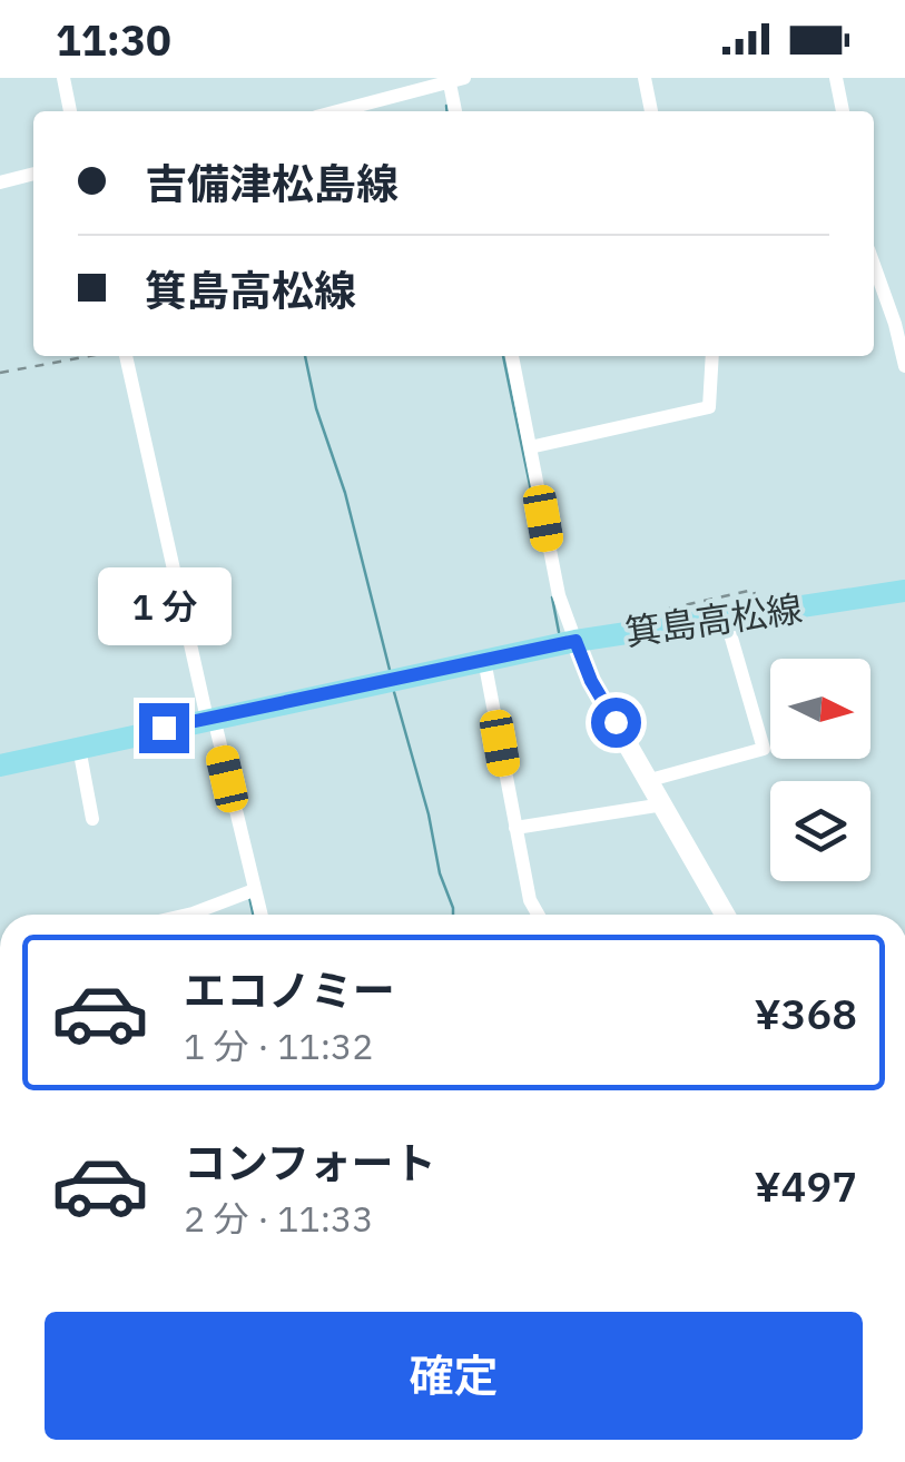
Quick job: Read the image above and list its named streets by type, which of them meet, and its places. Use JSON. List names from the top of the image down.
{
  "streets": {
    "main road": ["箕島高松線"]
  },
  "north": "right",
  "page": {
    "status": "11:30",
    "banner": ["吉備津松島線", "箕島高松線"],
    "bubble": "1 分",
    "list": [
      {
        "name": "エコノミー",
        "note": "1 分 · 11:32",
        "value": "¥368"
      },
      {
        "name": "コンフォート",
        "note": "2 分 · 11:33",
        "value": "¥497"
      }
    ],
    "buttons": "確定"
  }
}
